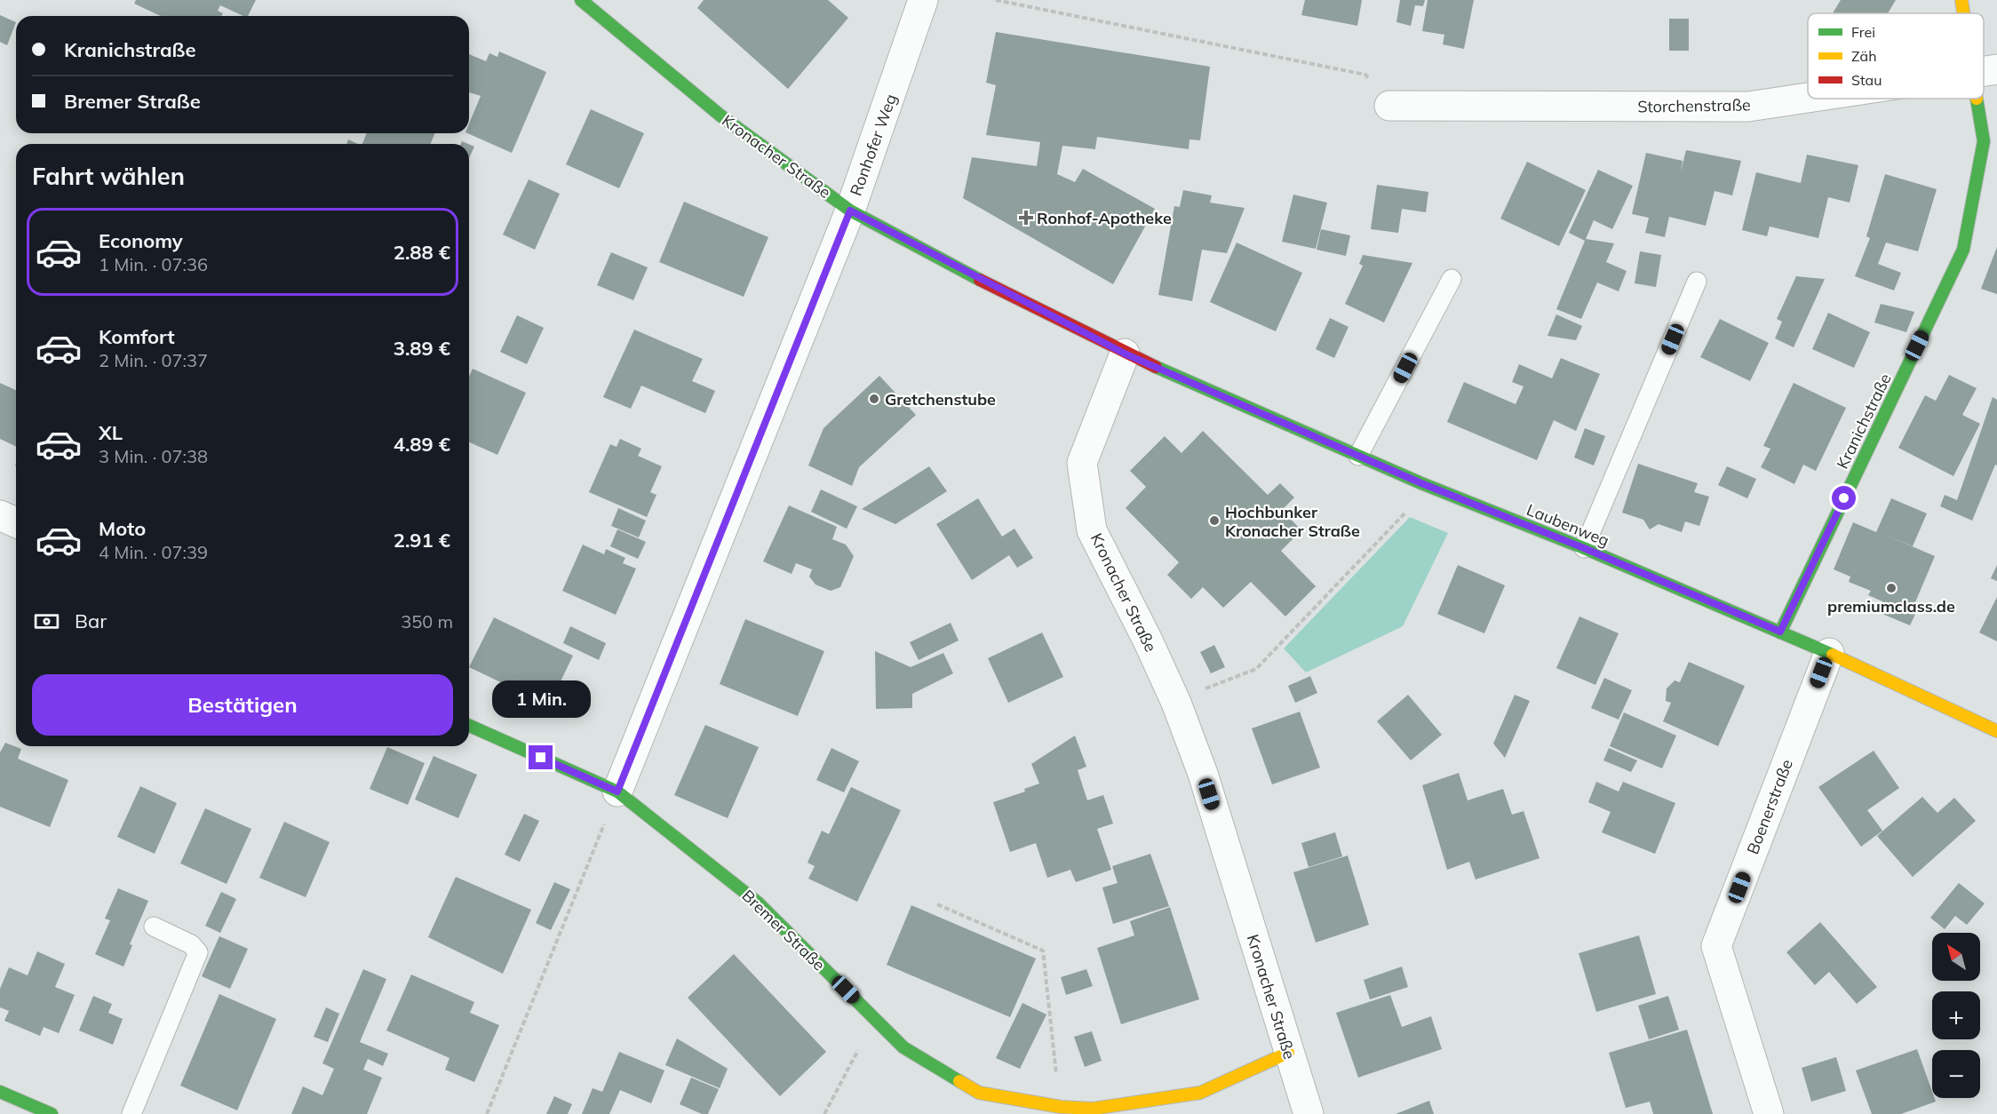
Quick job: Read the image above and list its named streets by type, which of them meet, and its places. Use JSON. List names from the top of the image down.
{
  "streets": {
    "street": [
      "Storchenstraße",
      "Ronhofer Weg",
      "Kronacher Straße",
      "Kranichstraße",
      "Laubenweg",
      "Boenerstraße",
      "Bremer Straße"
    ]
  },
  "crossings": [
    ["Ronhofer Weg", "Kronacher Straße"],
    ["Ronhofer Weg", "Bremer Straße"],
    ["Kronacher Straße", "Laubenweg"],
    ["Kronacher Straße", "Bremer Straße"],
    ["Kranichstraße", "Laubenweg"],
    ["Laubenweg", "Boenerstraße"]
  ],
  "places": {
    "health": ["Ronhof-Apotheke"],
    "other": ["Gretchenstube", "Hochbunker Kronacher Straße", "premiumclass.de"]
  },
  "legend": ["Frei", "Zäh", "Stau"],
  "north": "top left",
  "page": {
    "banner": ["Kranichstraße", "Bremer Straße"],
    "heading": "Fahrt wählen",
    "list": [
      {
        "name": "Economy",
        "note": "1 Min. · 07:36",
        "value": "2.88 €"
      },
      {
        "name": "Komfort",
        "note": "2 Min. · 07:37",
        "value": "3.89 €"
      },
      {
        "name": "XL",
        "note": "3 Min. · 07:38",
        "value": "4.89 €"
      },
      {
        "name": "Moto",
        "note": "4 Min. · 07:39",
        "value": "2.91 €"
      }
    ],
    "pay": ["Bar", "350 m"],
    "buttons": "Bestätigen",
    "bubble": "1 Min.",
    "map_buttons": ["+", "−"]
  }
}
